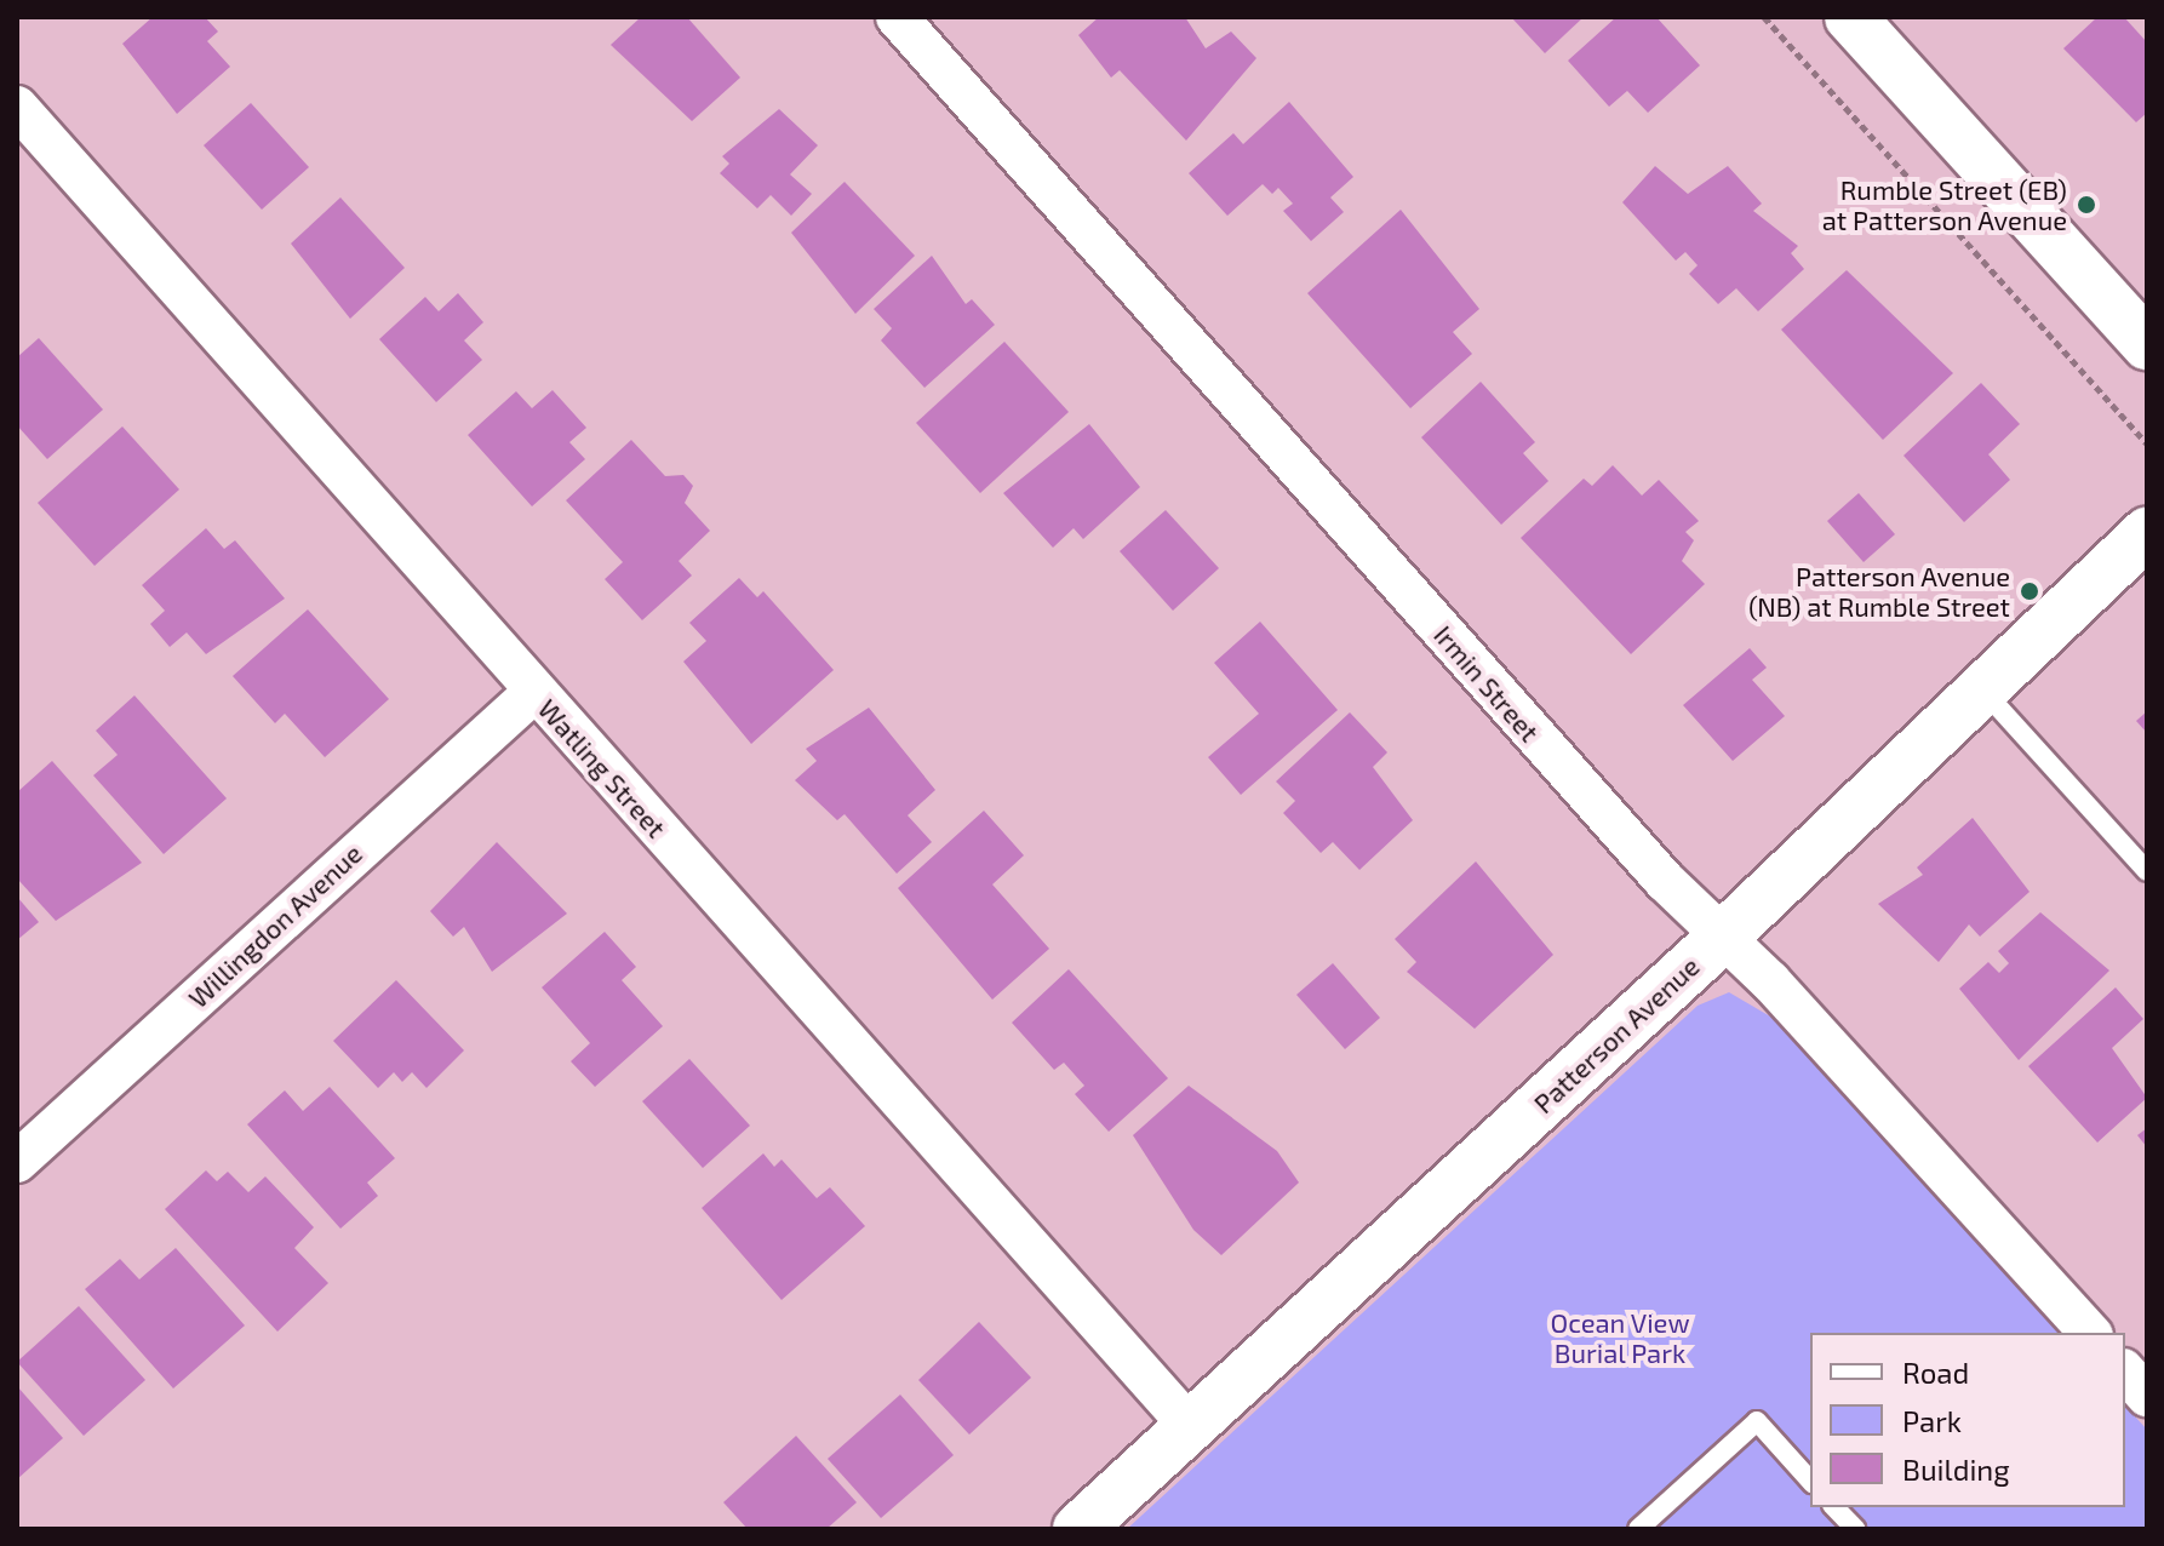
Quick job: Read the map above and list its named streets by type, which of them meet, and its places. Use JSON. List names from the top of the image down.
{
  "streets": {
    "street": [
      "Irmin Street",
      "Watling Street",
      "Willingdon Avenue",
      "Patterson Avenue"
    ]
  },
  "crossings": [
    ["Irmin Street", "Patterson Avenue"],
    ["Watling Street", "Willingdon Avenue"],
    ["Watling Street", "Patterson Avenue"]
  ],
  "parks": ["Ocean View Burial Park"],
  "places": ["Rumble Street (EB) at Patterson Avenue", "Patterson Avenue (NB) at Rumble Street"],
  "legend": ["Road", "Park", "Building"]
}
